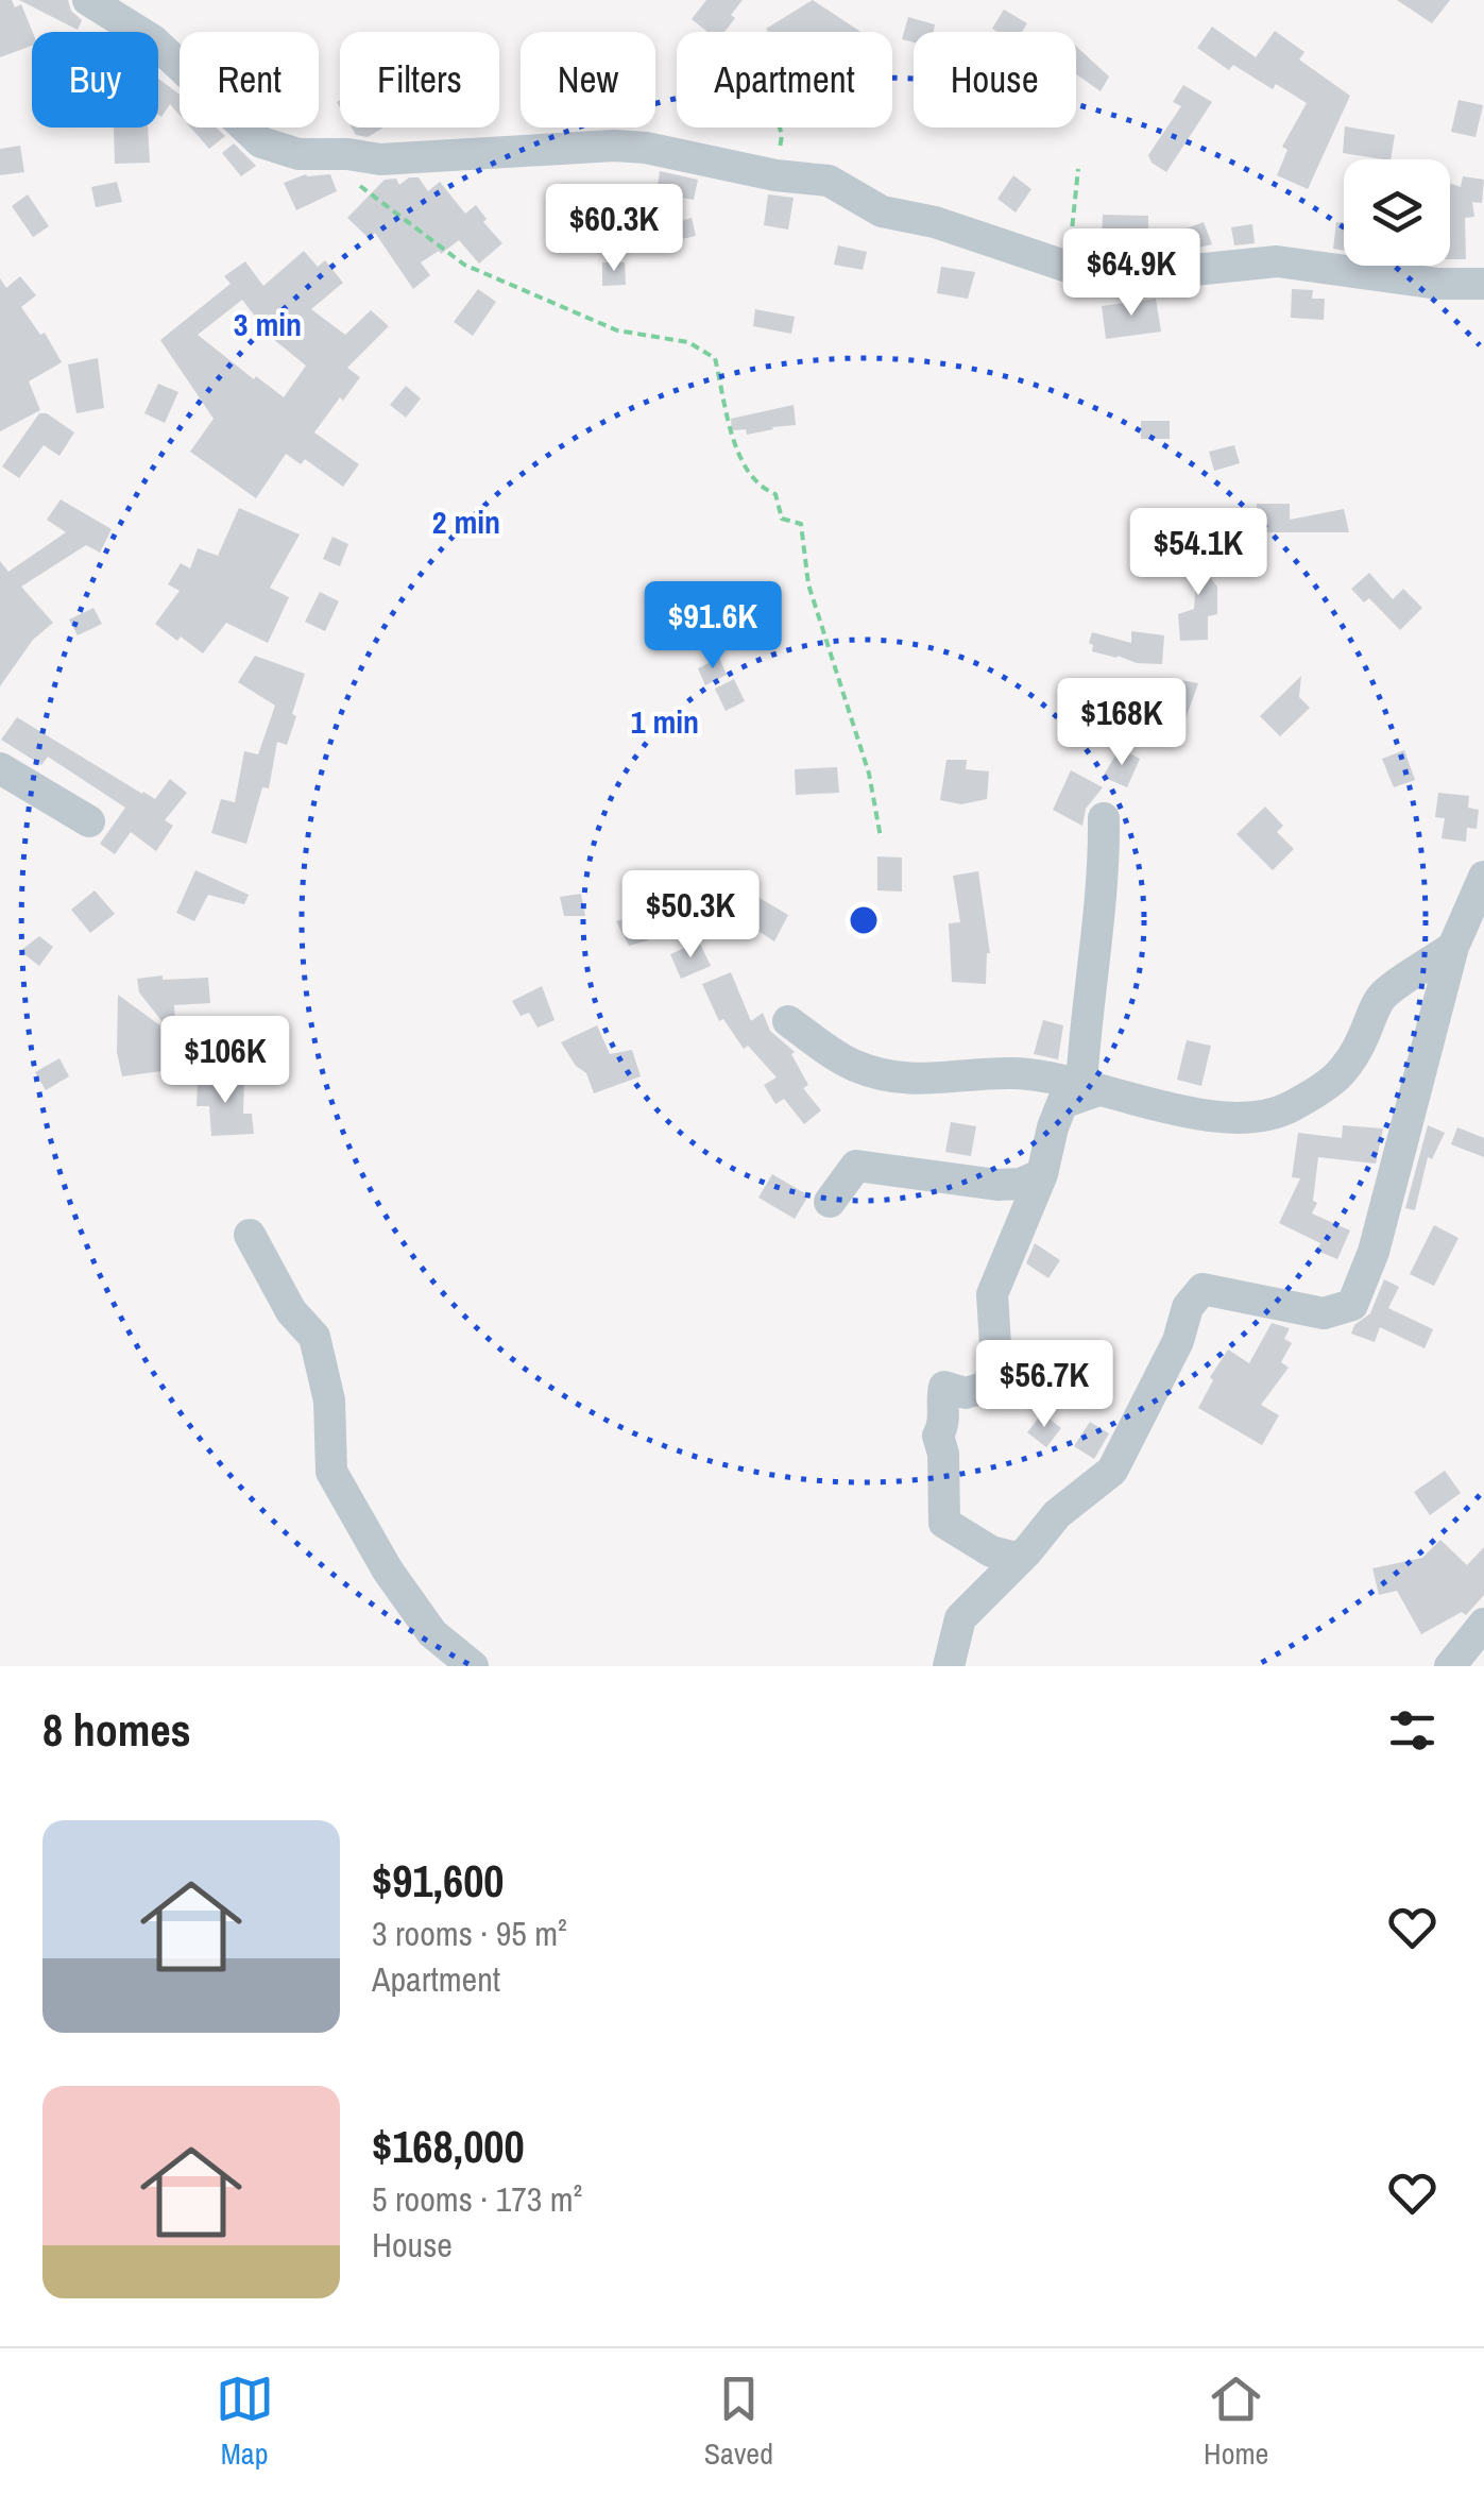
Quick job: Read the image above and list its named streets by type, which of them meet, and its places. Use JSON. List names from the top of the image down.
{
  "page": {
    "chip": [
      "Buy",
      "Rent",
      "Filters",
      "New",
      "Apartment",
      "House"
    ],
    "price": [
      "$60.3K",
      "$64.9K",
      "$54.1K",
      "$91.6K",
      "$168K",
      "$50.3K",
      "$106K",
      "$56.7K"
    ],
    "heading": "8 homes",
    "list": [
      {
        "name": "$91,600",
        "note": "3 rooms · 95 m² · Apartment"
      },
      {
        "name": "$168,000",
        "note": "5 rooms · 173 m² · House"
      }
    ],
    "tabs": ["Map", "Saved", "Home"]
  },
  "rings": ["3 min", "2 min", "1 min"]
}
